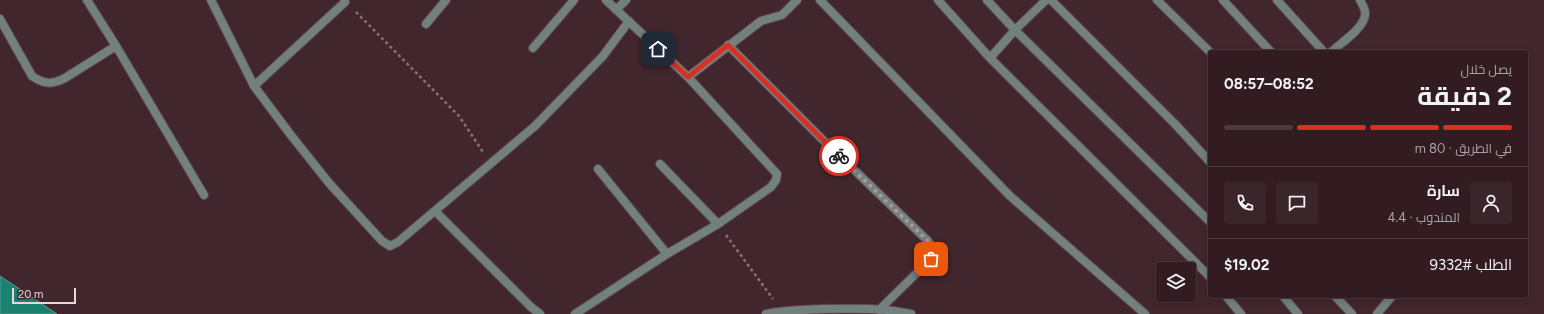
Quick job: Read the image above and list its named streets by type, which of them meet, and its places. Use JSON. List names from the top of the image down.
{
  "scale_bar": "20 m",
  "page": {
    "heading": ["2 دقيقة", "يصل خلال", "08:52–08:57"],
    "panel": [
      "سارة",
      "المندوب · 4.4",
      "الطلب #9332",
      "$19.02"
    ],
    "bar": "في الطريق · 80 m",
    "scale": "20 m"
  }
}
